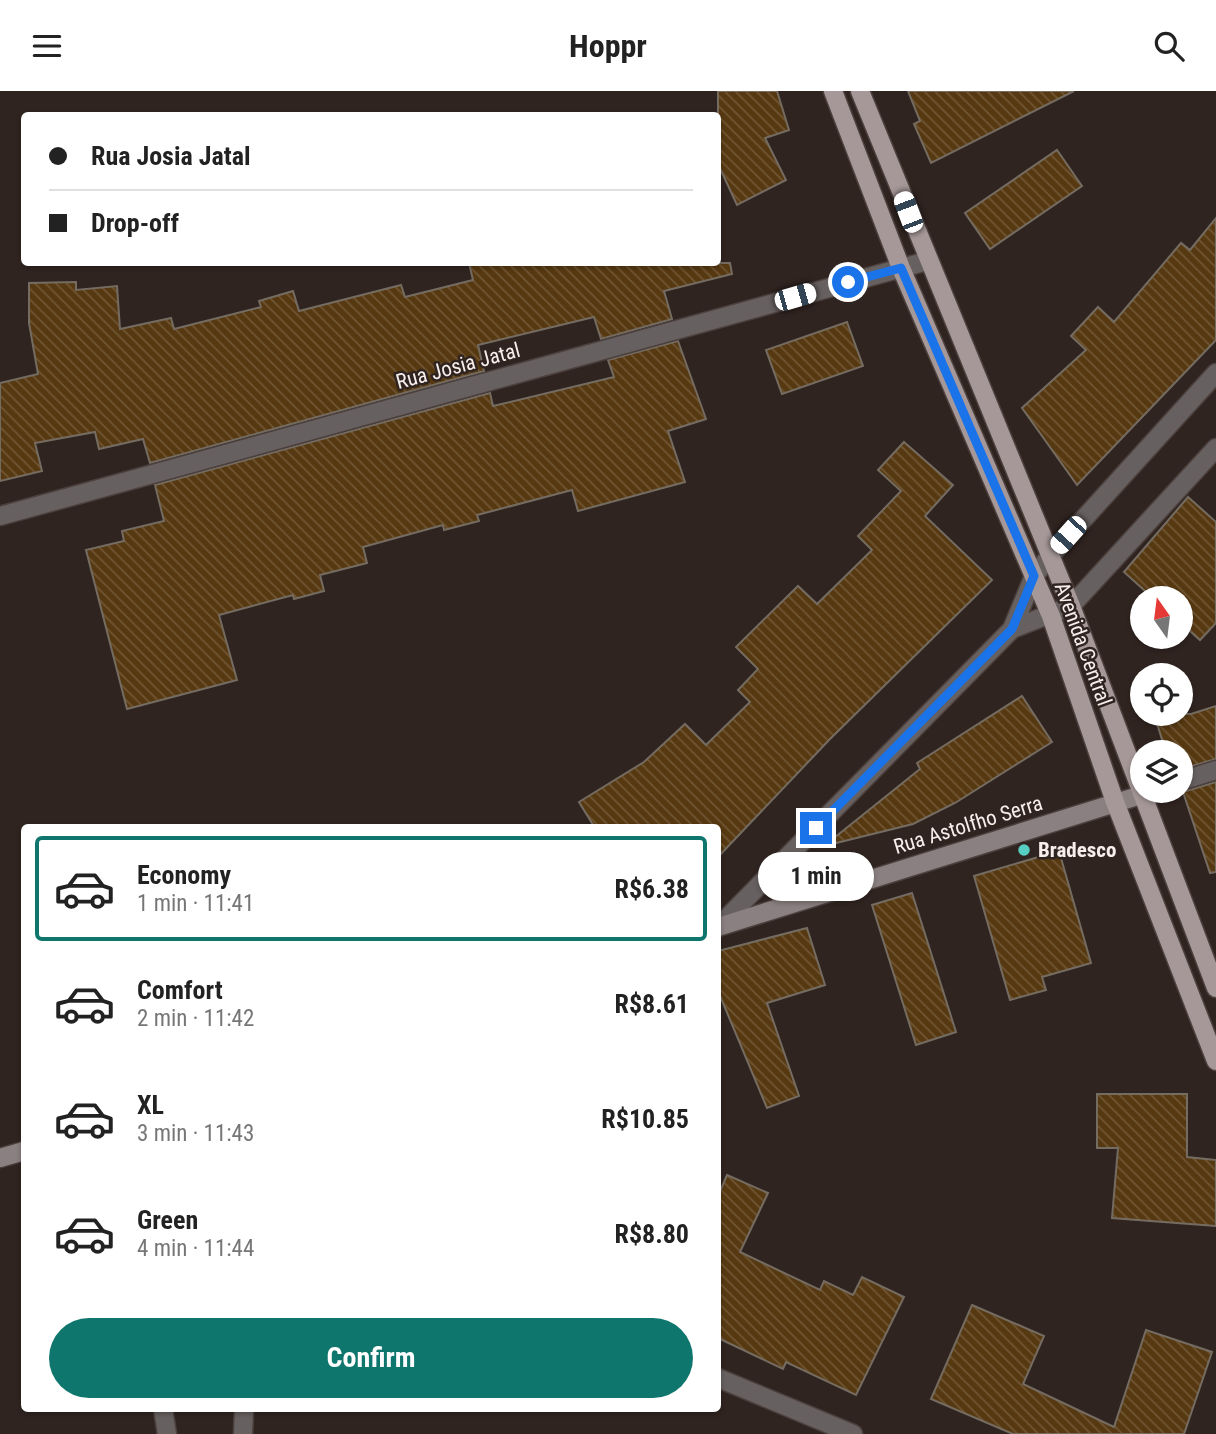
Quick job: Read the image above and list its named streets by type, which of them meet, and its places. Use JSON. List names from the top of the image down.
{
  "streets": {
    "main road": ["Avenida Central"],
    "street": ["Rua Josia Jatal", "Rua Astolfho Serra"]
  },
  "crossings": [
    ["Rua Josia Jatal", "Avenida Central"],
    ["Avenida Central", "Rua Astolfho Serra"]
  ],
  "places": ["Bradesco"],
  "north": "top",
  "page": {
    "header": "Hoppr",
    "banner": ["Rua Josia Jatal", "Drop-off"],
    "list": [
      {
        "name": "Economy",
        "note": "1 min · 11:41",
        "value": "R$6.38"
      },
      {
        "name": "Comfort",
        "note": "2 min · 11:42",
        "value": "R$8.61"
      },
      {
        "name": "XL",
        "note": "3 min · 11:43",
        "value": "R$10.85"
      },
      {
        "name": "Green",
        "note": "4 min · 11:44",
        "value": "R$8.80"
      }
    ],
    "bubble": "1 min",
    "buttons": "Confirm"
  }
}
